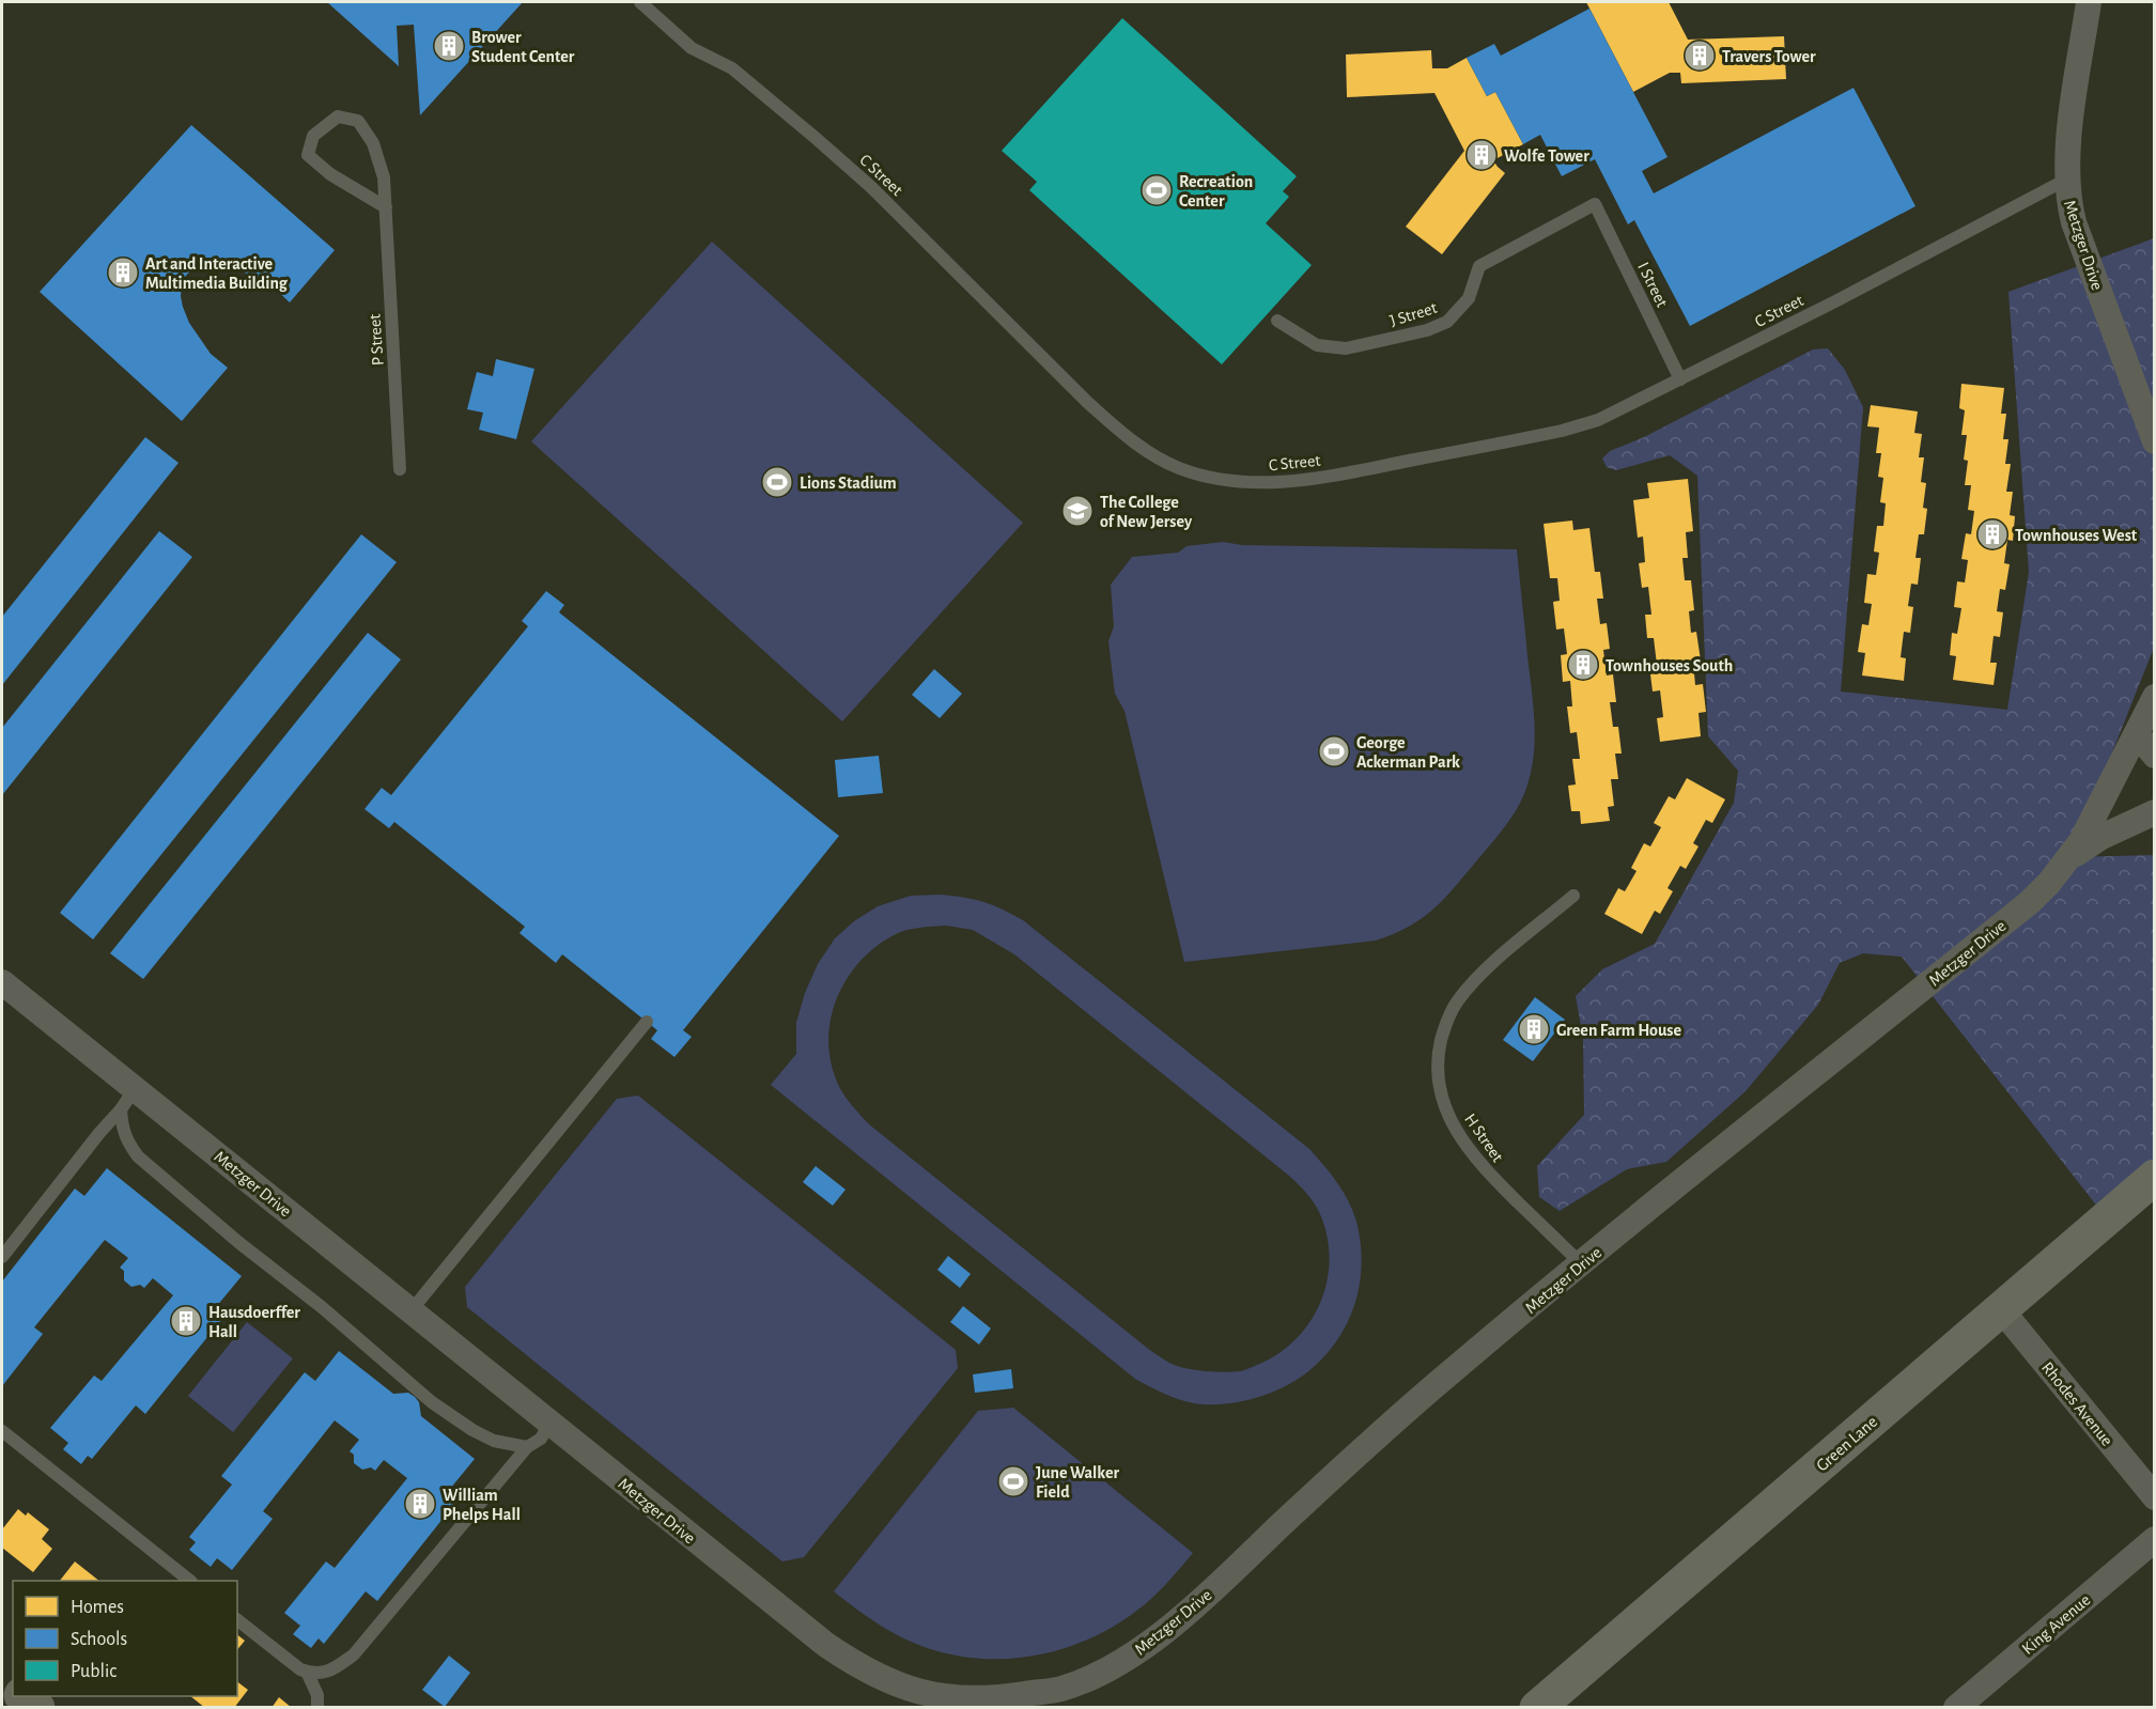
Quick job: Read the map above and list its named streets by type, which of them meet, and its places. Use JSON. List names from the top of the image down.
{
  "streets": {
    "street": [
      "Metzger Drive",
      "Rhodes Avenue",
      "Green Lane",
      "King Avenue"
    ],
    "lane": [
      "C Street",
      "I Street",
      "J Street",
      "P Street",
      "H Street"
    ]
  },
  "crossings": [
    ["C Street", "Metzger Drive"],
    ["C Street", "I Street"],
    ["Metzger Drive", "H Street"],
    ["I Street", "J Street"],
    ["Rhodes Avenue", "Green Lane"]
  ],
  "places": {
    "building": [
      "Brower Student Center",
      "Travers Tower",
      "Wolfe Tower",
      "Art and Interactive Multimedia Building",
      "Townhouses West",
      "Townhouses South",
      "Green Farm House",
      "Hausdoerffer Hall",
      "William Phelps Hall"
    ],
    "sports": [
      "Recreation Center",
      "Lions Stadium",
      "George Ackerman Park",
      "June Walker Field"
    ],
    "school or university": ["The College of New Jersey"]
  },
  "legend": ["Homes", "Schools", "Public"]
}
